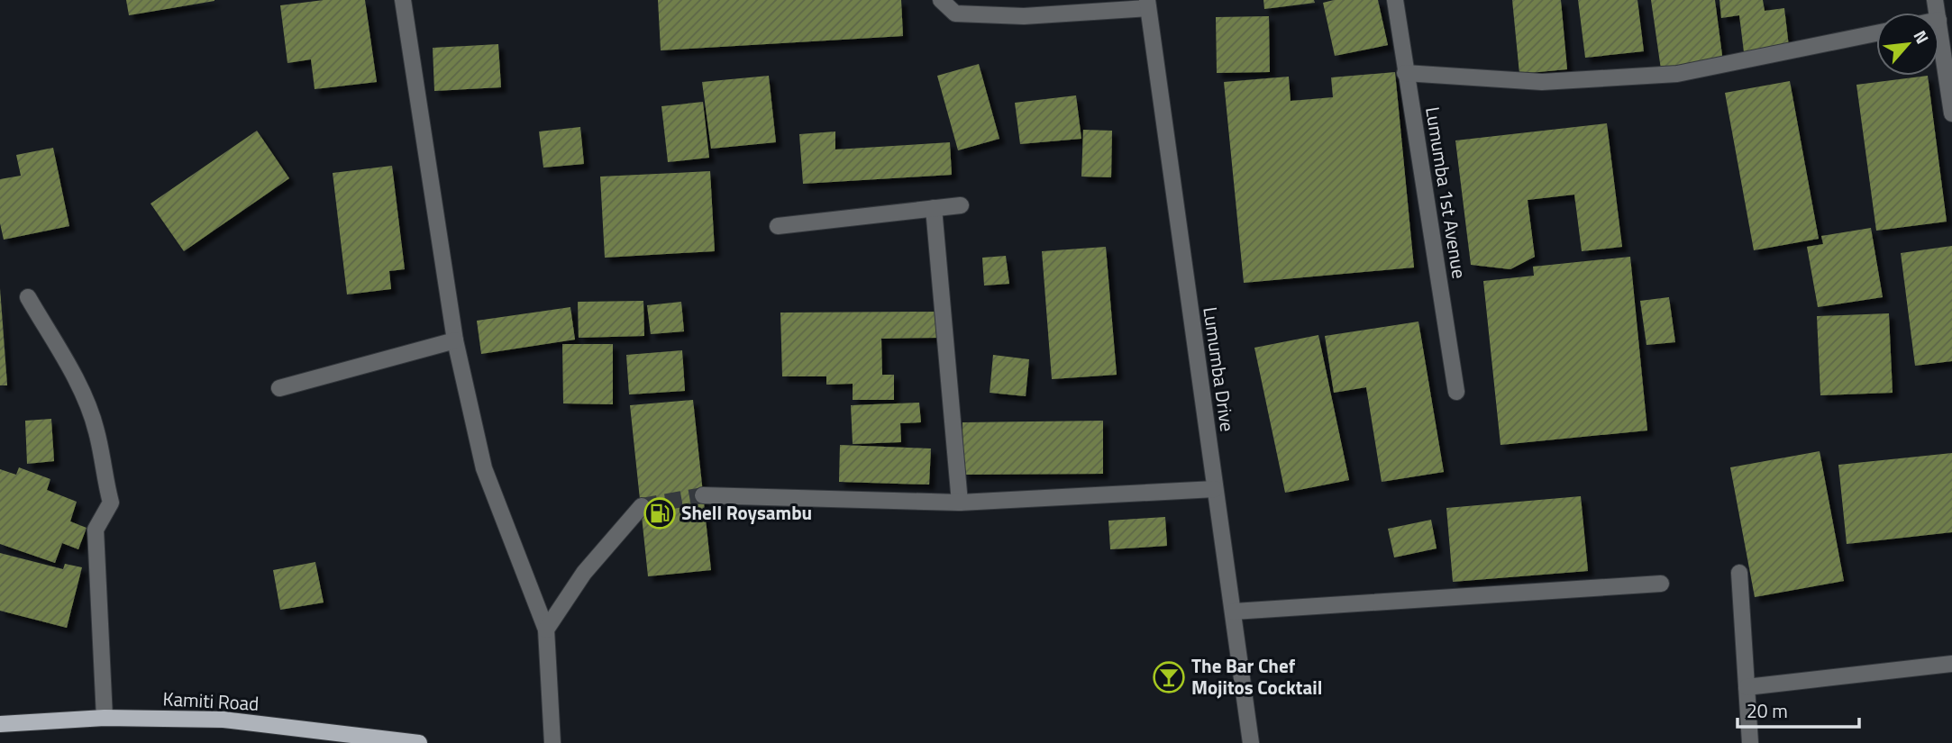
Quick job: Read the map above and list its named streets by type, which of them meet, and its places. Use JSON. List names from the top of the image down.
{
  "streets": {
    "main road": ["Kamiti Road"],
    "street": ["Lumumba 1st Avenue", "Lumumba Drive"]
  },
  "places": {
    "fuel station": ["Shell Roysambu"],
    "bar": ["The Bar Chef Mojitos Cocktail"]
  },
  "scale_bar": "20 m",
  "north": "top right"
}
